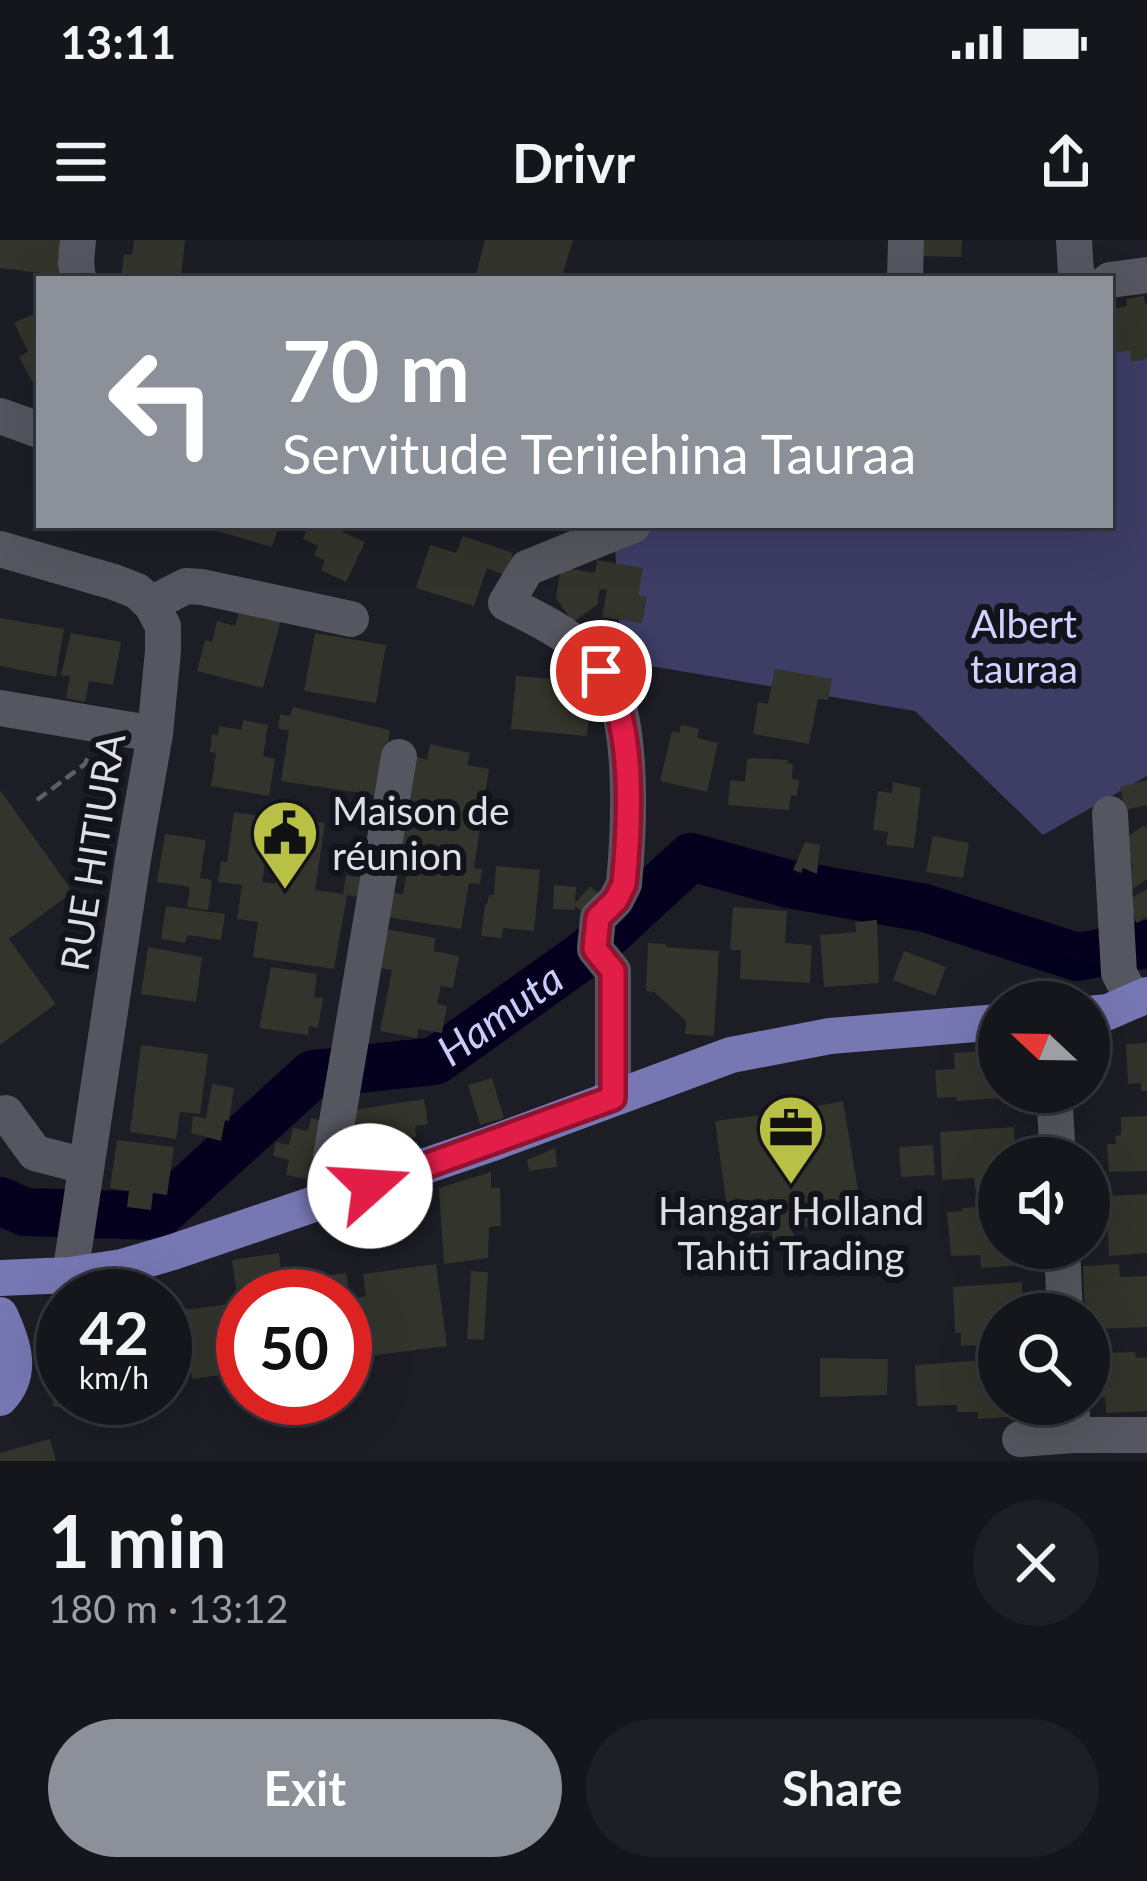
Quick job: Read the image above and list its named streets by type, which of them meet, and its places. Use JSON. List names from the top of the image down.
{
  "streets": {
    "street": ["RUE HITIURA"]
  },
  "water": ["Hamuta"],
  "parks": ["Albert tauraa"],
  "places": {
    "public building": ["Maison de réunion"],
    "office": ["Hangar Holland Tahiti Trading"]
  },
  "north": "left",
  "page": {
    "status": "13:11",
    "header": "Drivr",
    "turn": ["70 m", "Servitude Teriiehina Tauraa"],
    "speed": "42 km/h",
    "limit": "50",
    "heading": ["1 min", "180 m · 13:12"],
    "buttons": ["Exit", "Share"]
  }
}
